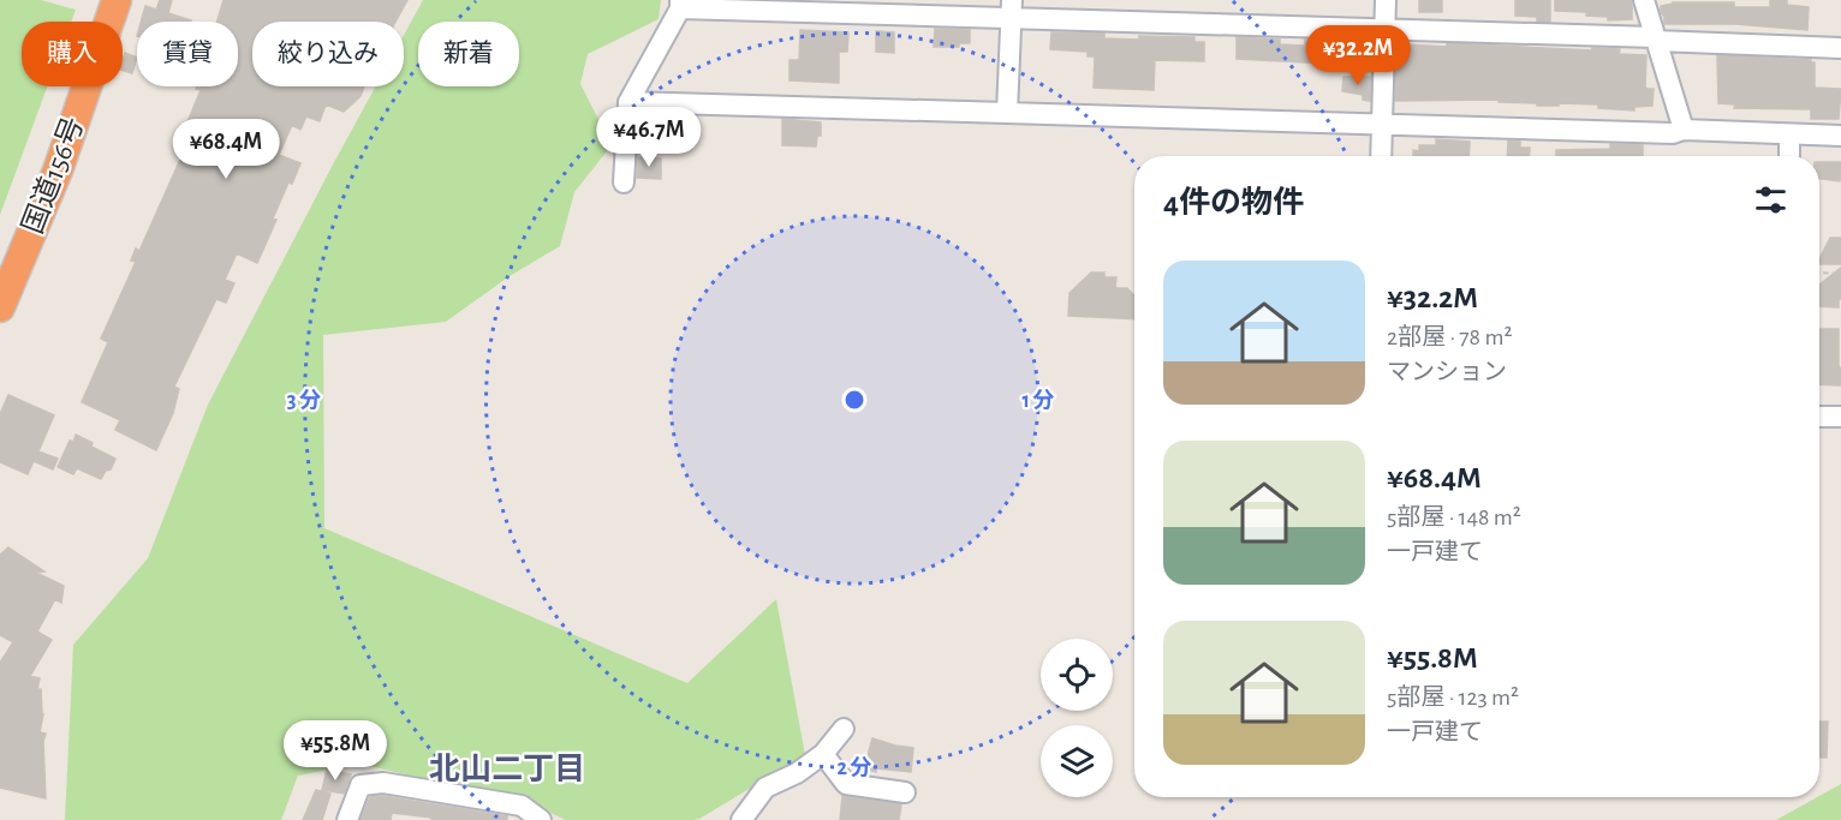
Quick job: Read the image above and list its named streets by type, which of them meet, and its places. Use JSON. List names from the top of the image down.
{
  "streets": {
    "highway": ["国道156号"]
  },
  "districts": ["北山二丁目"],
  "page": {
    "chip": [
      "購入",
      "賃貸",
      "絞り込み",
      "新着"
    ],
    "price": [
      "¥32.2M",
      "¥46.7M",
      "¥68.4M",
      "¥55.8M"
    ],
    "heading": "4件の物件",
    "list": [
      {
        "name": "¥32.2M",
        "note": "2部屋 · 78 m² · マンション"
      },
      {
        "name": "¥68.4M",
        "note": "5部屋 · 148 m² · 一戸建て"
      },
      {
        "name": "¥55.8M",
        "note": "5部屋 · 123 m² · 一戸建て"
      }
    ]
  },
  "rings": ["1 分", "3 分", "2 分"]
}
